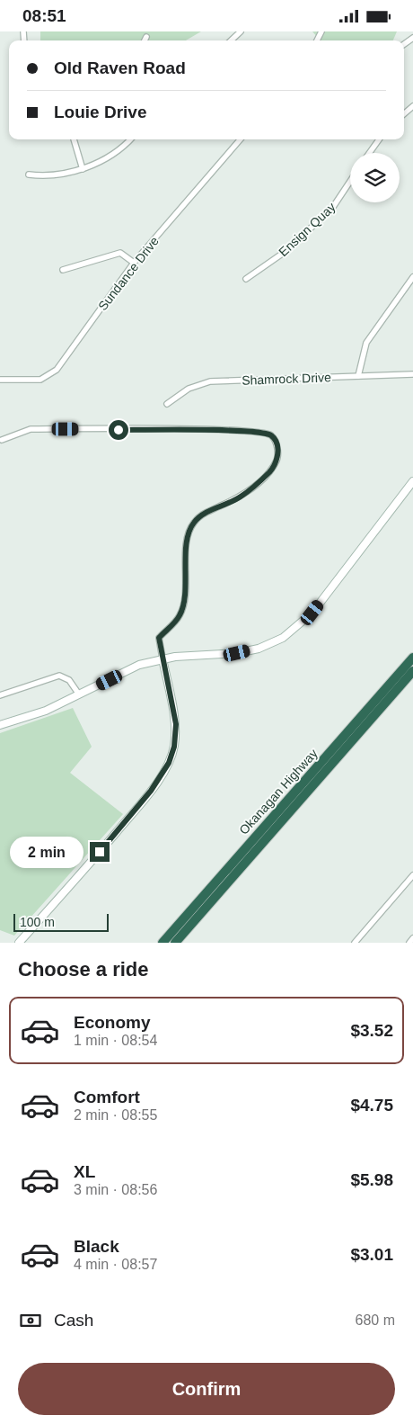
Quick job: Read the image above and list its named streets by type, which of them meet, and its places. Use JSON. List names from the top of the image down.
{
  "streets": {
    "highway": ["Okanagan Highway"],
    "street": ["Ensign Quay", "Sundance Drive", "Shamrock Drive"]
  },
  "scale_bar": "100 m",
  "page": {
    "status": "08:51",
    "banner": ["Old Raven Road", "Louie Drive"],
    "bubble": "2 min",
    "scale": "100 m",
    "heading": "Choose a ride",
    "list": [
      {
        "name": "Economy",
        "note": "1 min · 08:54",
        "value": "$3.52"
      },
      {
        "name": "Comfort",
        "note": "2 min · 08:55",
        "value": "$4.75"
      },
      {
        "name": "XL",
        "note": "3 min · 08:56",
        "value": "$5.98"
      },
      {
        "name": "Black",
        "note": "4 min · 08:57",
        "value": "$3.01"
      }
    ],
    "pay": ["Cash", "680 m"],
    "buttons": "Confirm"
  }
}
